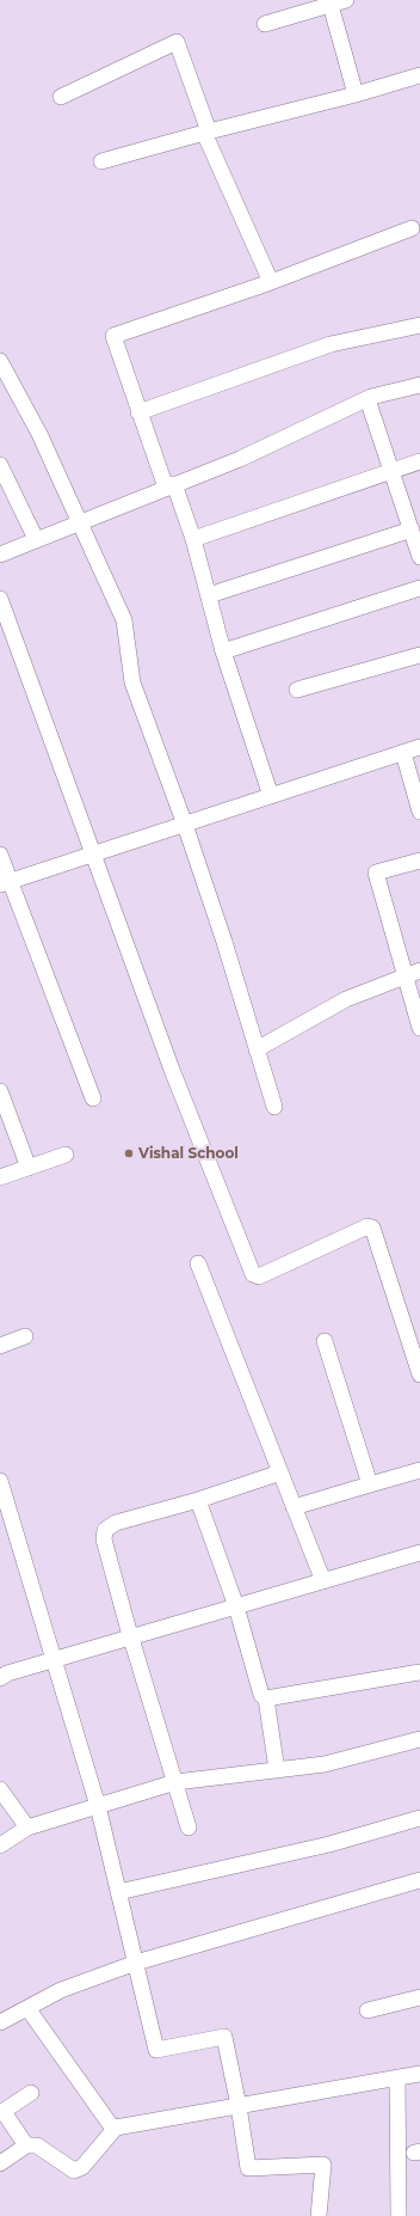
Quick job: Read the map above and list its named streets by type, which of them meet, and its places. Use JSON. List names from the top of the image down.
{
  "places": ["Vishal School"]
}
